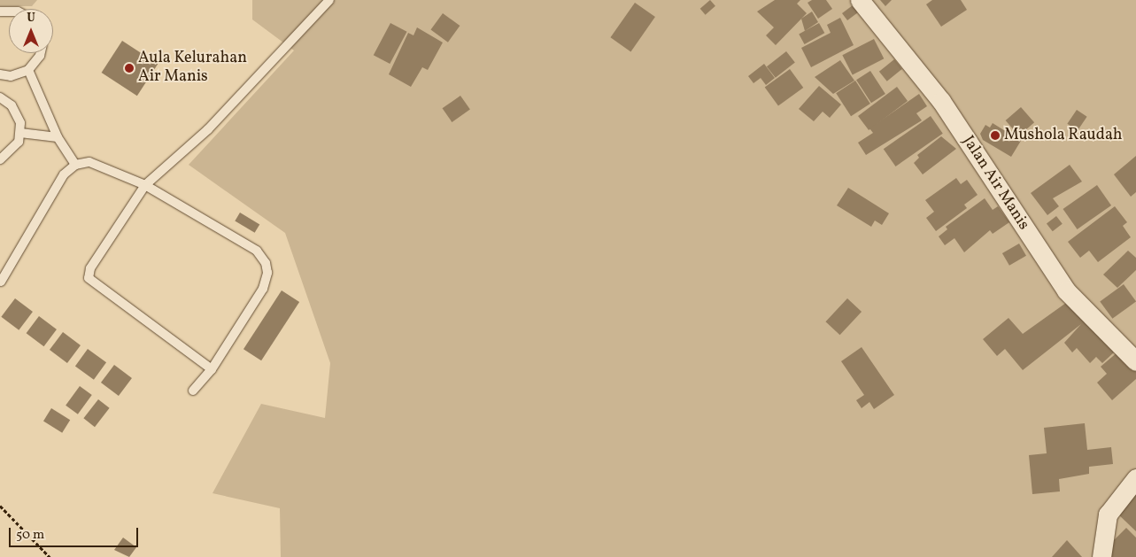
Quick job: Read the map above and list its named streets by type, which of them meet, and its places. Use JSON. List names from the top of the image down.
{
  "streets": {
    "street": ["Jalan Air Manis"]
  },
  "places": ["Aula Kelurahan Air Manis", "Mushola Raudah"],
  "scale_bar": "50 m",
  "north": "top"
}
